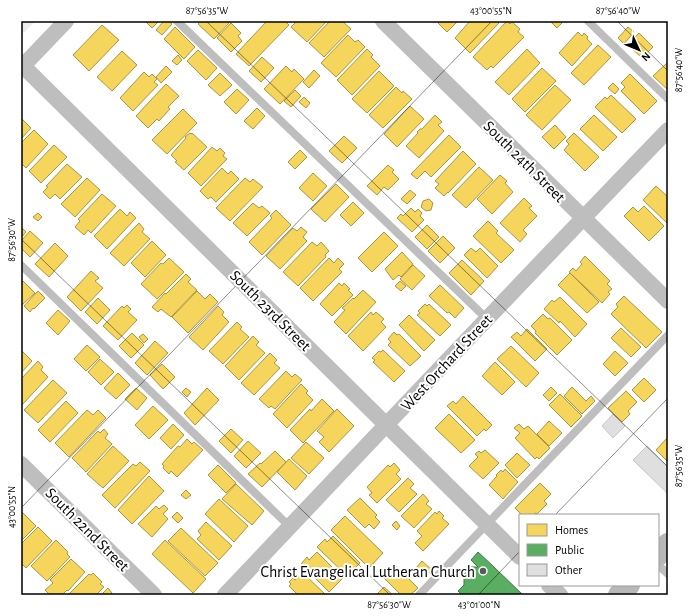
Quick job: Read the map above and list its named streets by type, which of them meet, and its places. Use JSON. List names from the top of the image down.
{
  "streets": {
    "street": [
      "South 24th Street",
      "South 23rd Street",
      "West Orchard Street",
      "South 22nd Street"
    ]
  },
  "crossings": [
    ["South 24th Street", "West Orchard Street"],
    ["South 23rd Street", "West Orchard Street"]
  ],
  "places": ["Christ Evangelical Lutheran Church"],
  "legend": ["Homes", "Public", "Other"],
  "north": "bottom right",
  "coordinates": [
    "87°56'35\"W",
    "43°00'55\"N",
    "87°56'40\"W",
    "87°56'30\"W",
    "43°01'00\"N"
  ]
}
